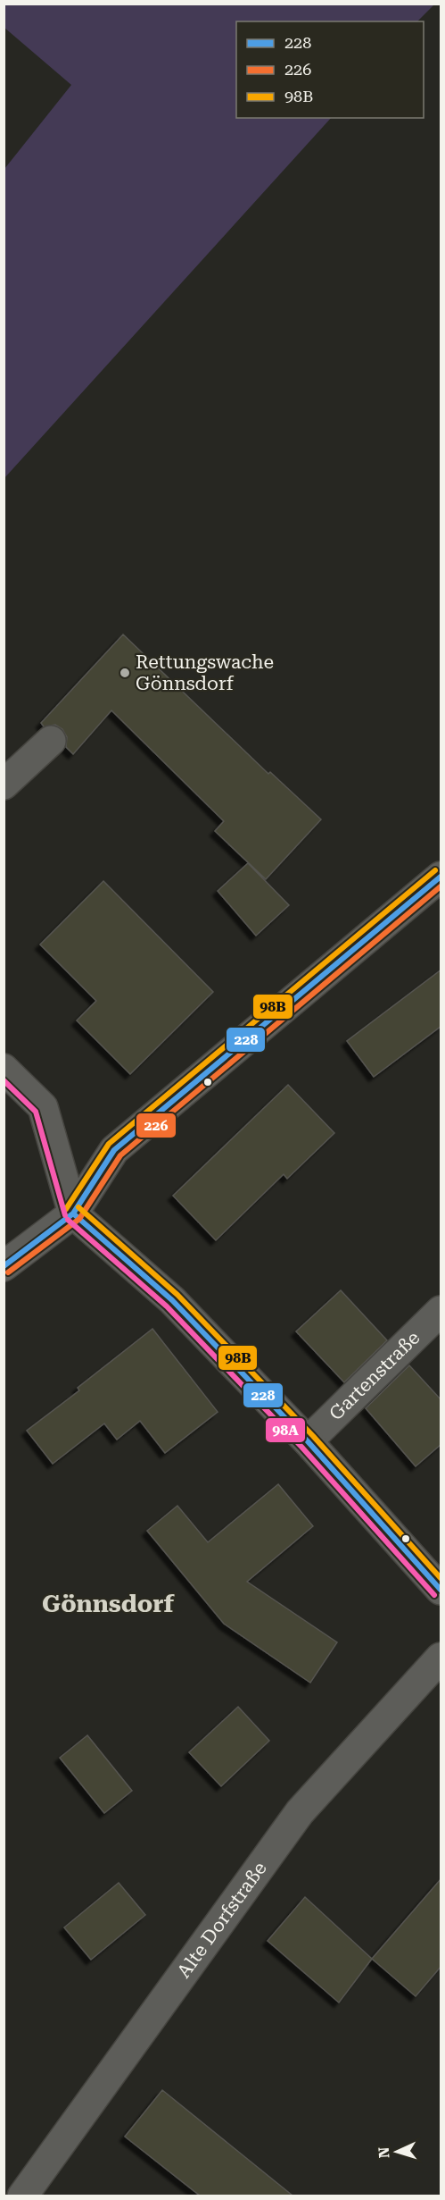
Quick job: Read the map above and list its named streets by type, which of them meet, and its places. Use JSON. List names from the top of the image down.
{
  "streets": {
    "street": ["Gartenstraße", "Alte Dorfstraße"]
  },
  "districts": ["Gönnsdorf"],
  "places": ["Rettungswache Gönnsdorf"],
  "lines": [
    "transit line 98B",
    "transit line 228",
    "transit line 226",
    "transit line 98A"
  ],
  "legend": ["228", "226", "98B"],
  "north": "left"
}
